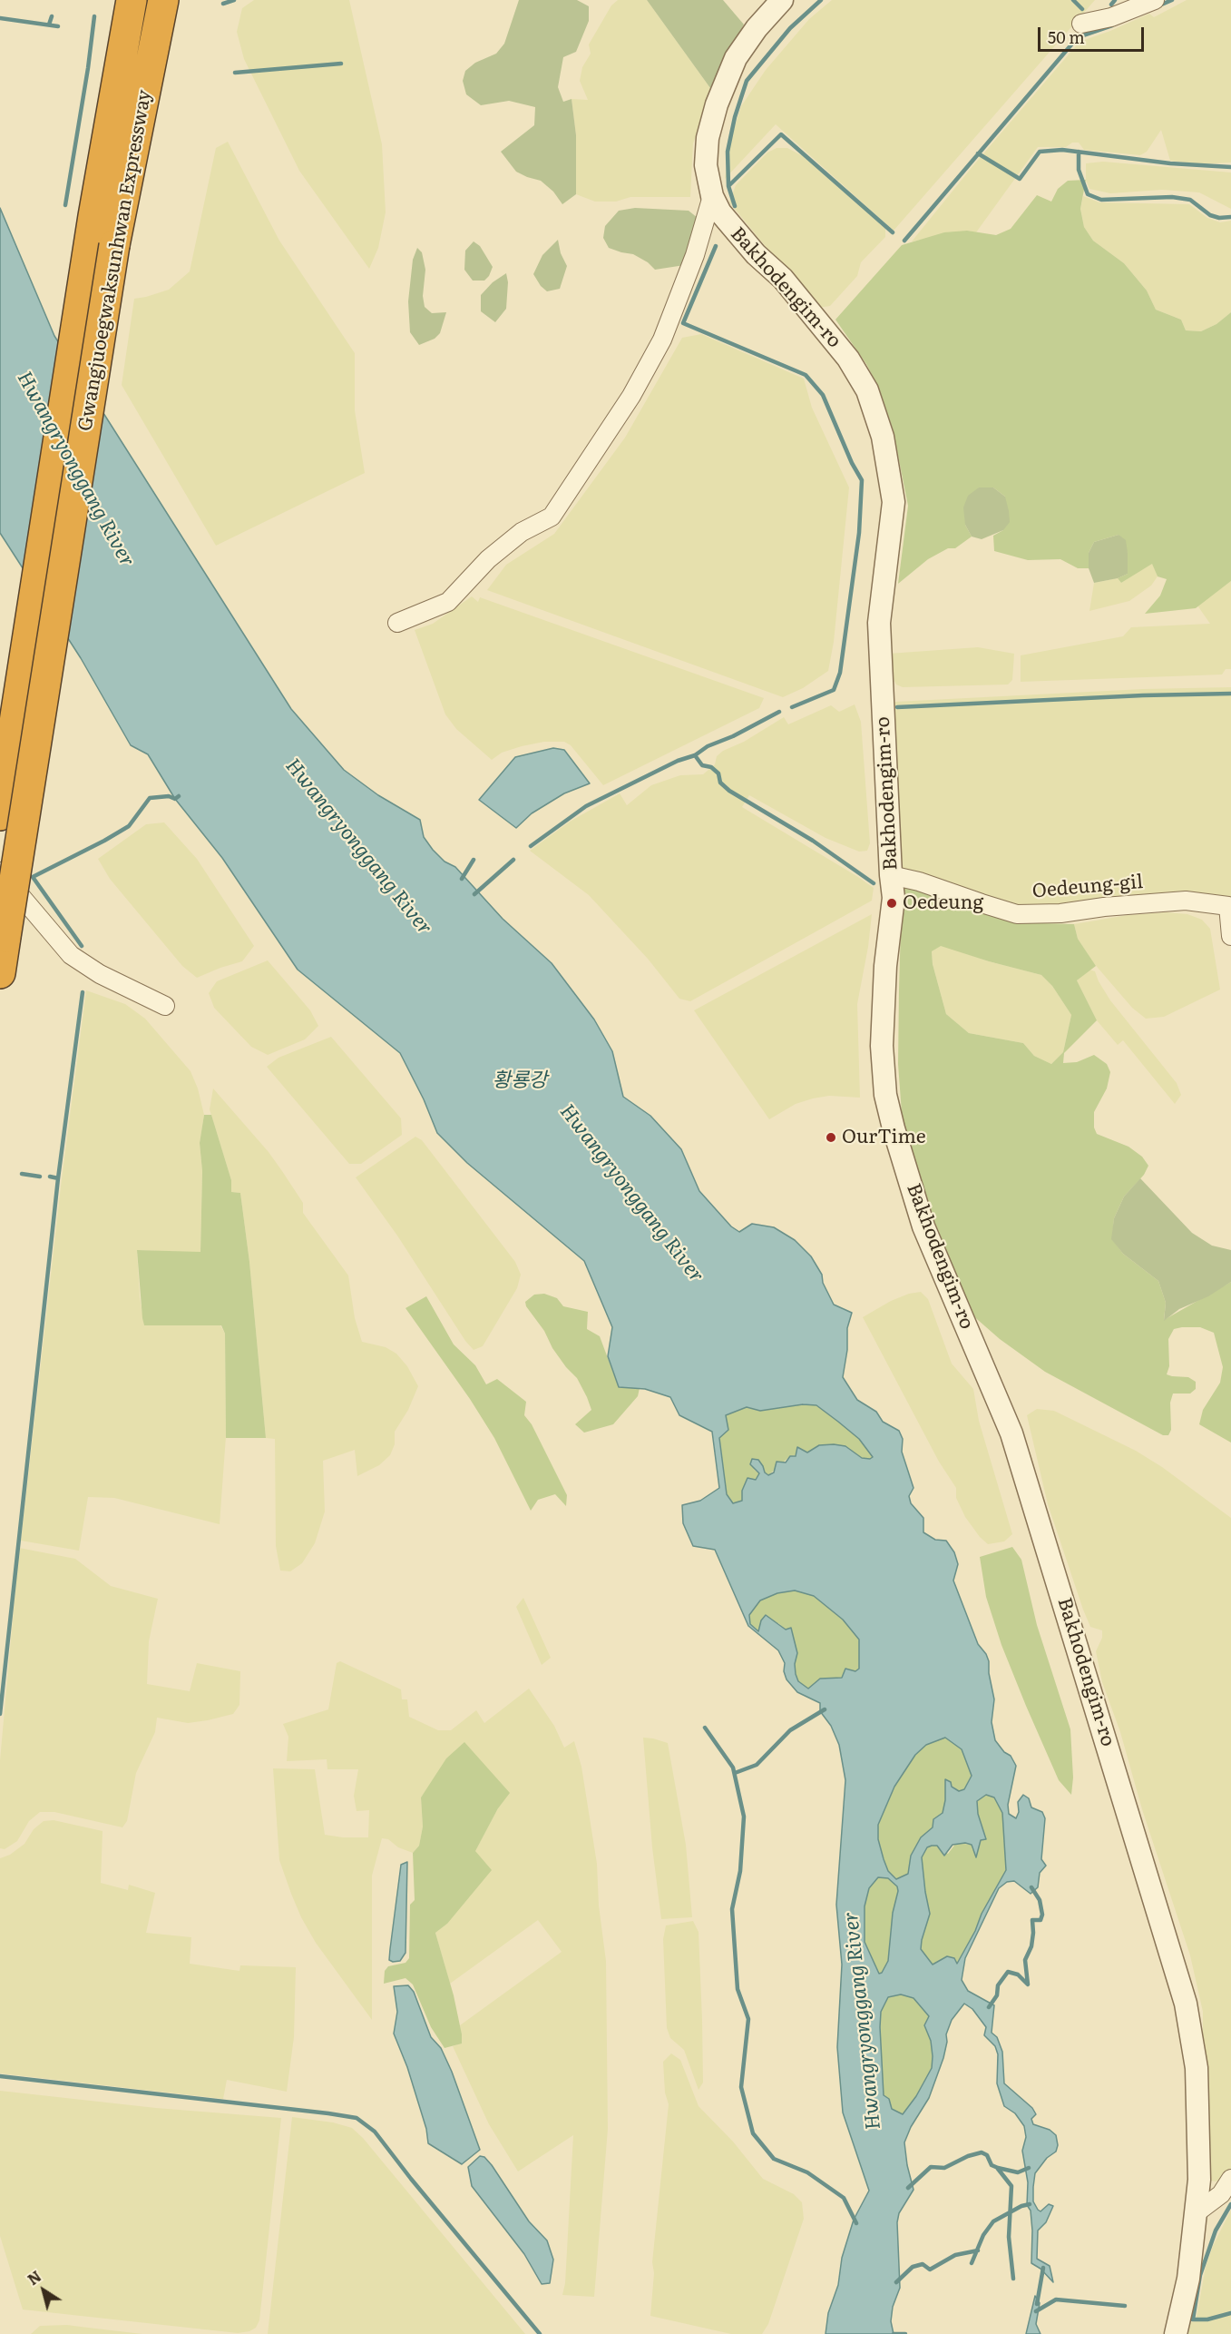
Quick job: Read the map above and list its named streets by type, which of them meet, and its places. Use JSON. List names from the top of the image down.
{
  "streets": {
    "highway": ["Gwangjuoegwaksunhwan Expressway"],
    "street": ["Bakhodengim-ro", "Oedeung-gil"]
  },
  "crossings": [
    ["Bakhodengim-ro", "Oedeung-gil"]
  ],
  "water": ["Hwangryonggang River", "황룡강"],
  "places": ["Oedeung", "OurTime"],
  "scale_bar": "50 m",
  "north": "top left"
}
